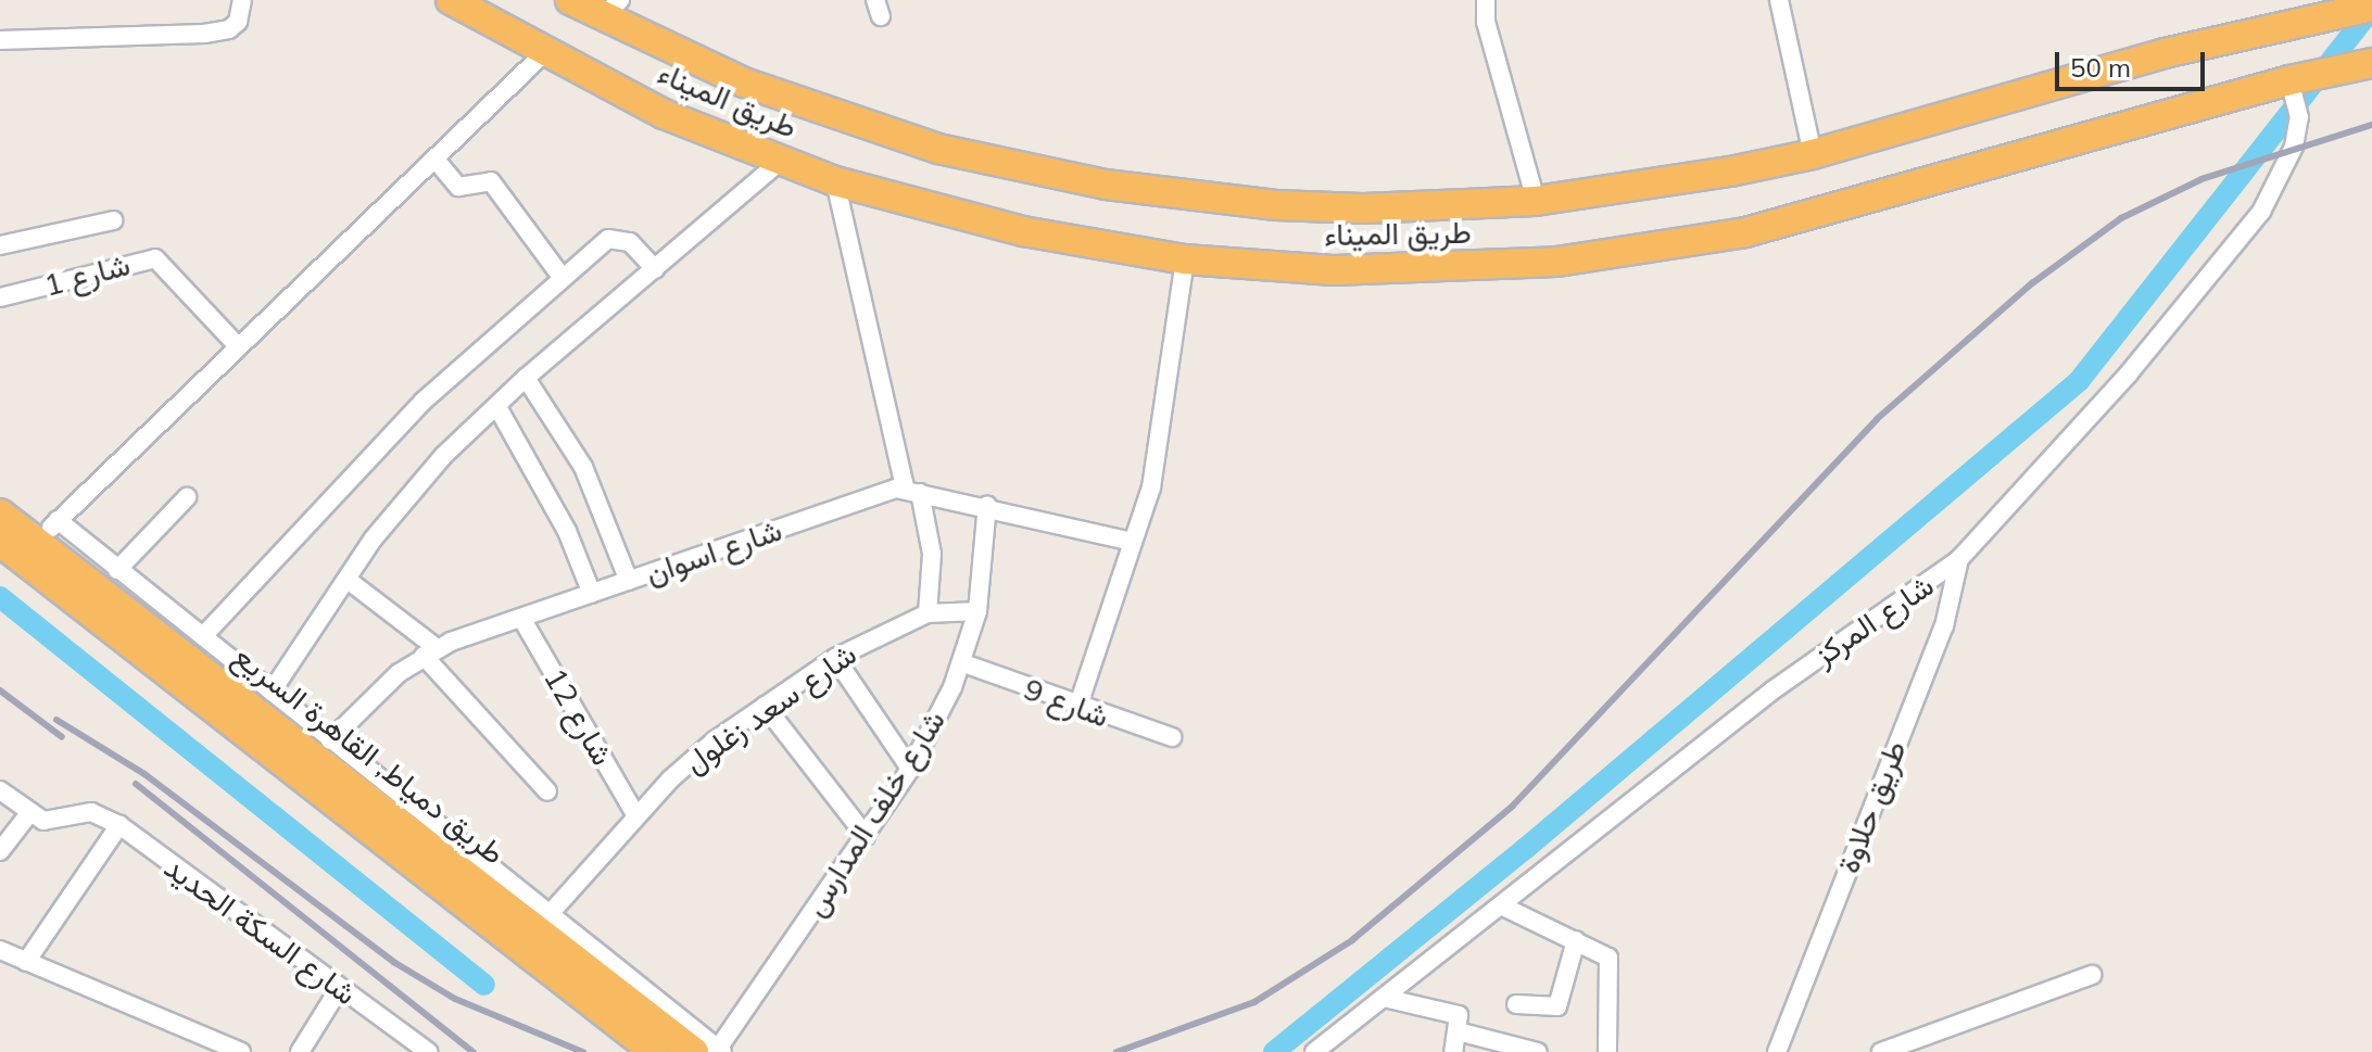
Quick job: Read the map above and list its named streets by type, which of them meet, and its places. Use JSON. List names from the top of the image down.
{
  "streets": {
    "highway": ["طريق الميناء", "طريق دمياط, القاهرة السريع"],
    "street": [
      "شارع 1",
      "شارع اسوان",
      "شارع المركز",
      "شارع 9",
      "شارع سعد زغلول",
      "شارع 12",
      "طريق حلاوة",
      "شارع خلف المدارس",
      "شارع السكة الحديد"
    ]
  },
  "crossings": [
    ["طريق الميناء", "شارع المركز"],
    ["شارع اسوان", "شارع 12"],
    ["شارع اسوان", "شارع خلف المدارس"],
    ["شارع المركز", "طريق حلاوة"],
    ["شارع 9", "شارع خلف المدارس"],
    ["شارع سعد زغلول", "شارع 12"],
    ["شارع سعد زغلول", "طريق دمياط, القاهرة السريع"],
    ["طريق دمياط, القاهرة السريع", "شارع خلف المدارس"]
  ],
  "scale_bar": "50 m"
}
